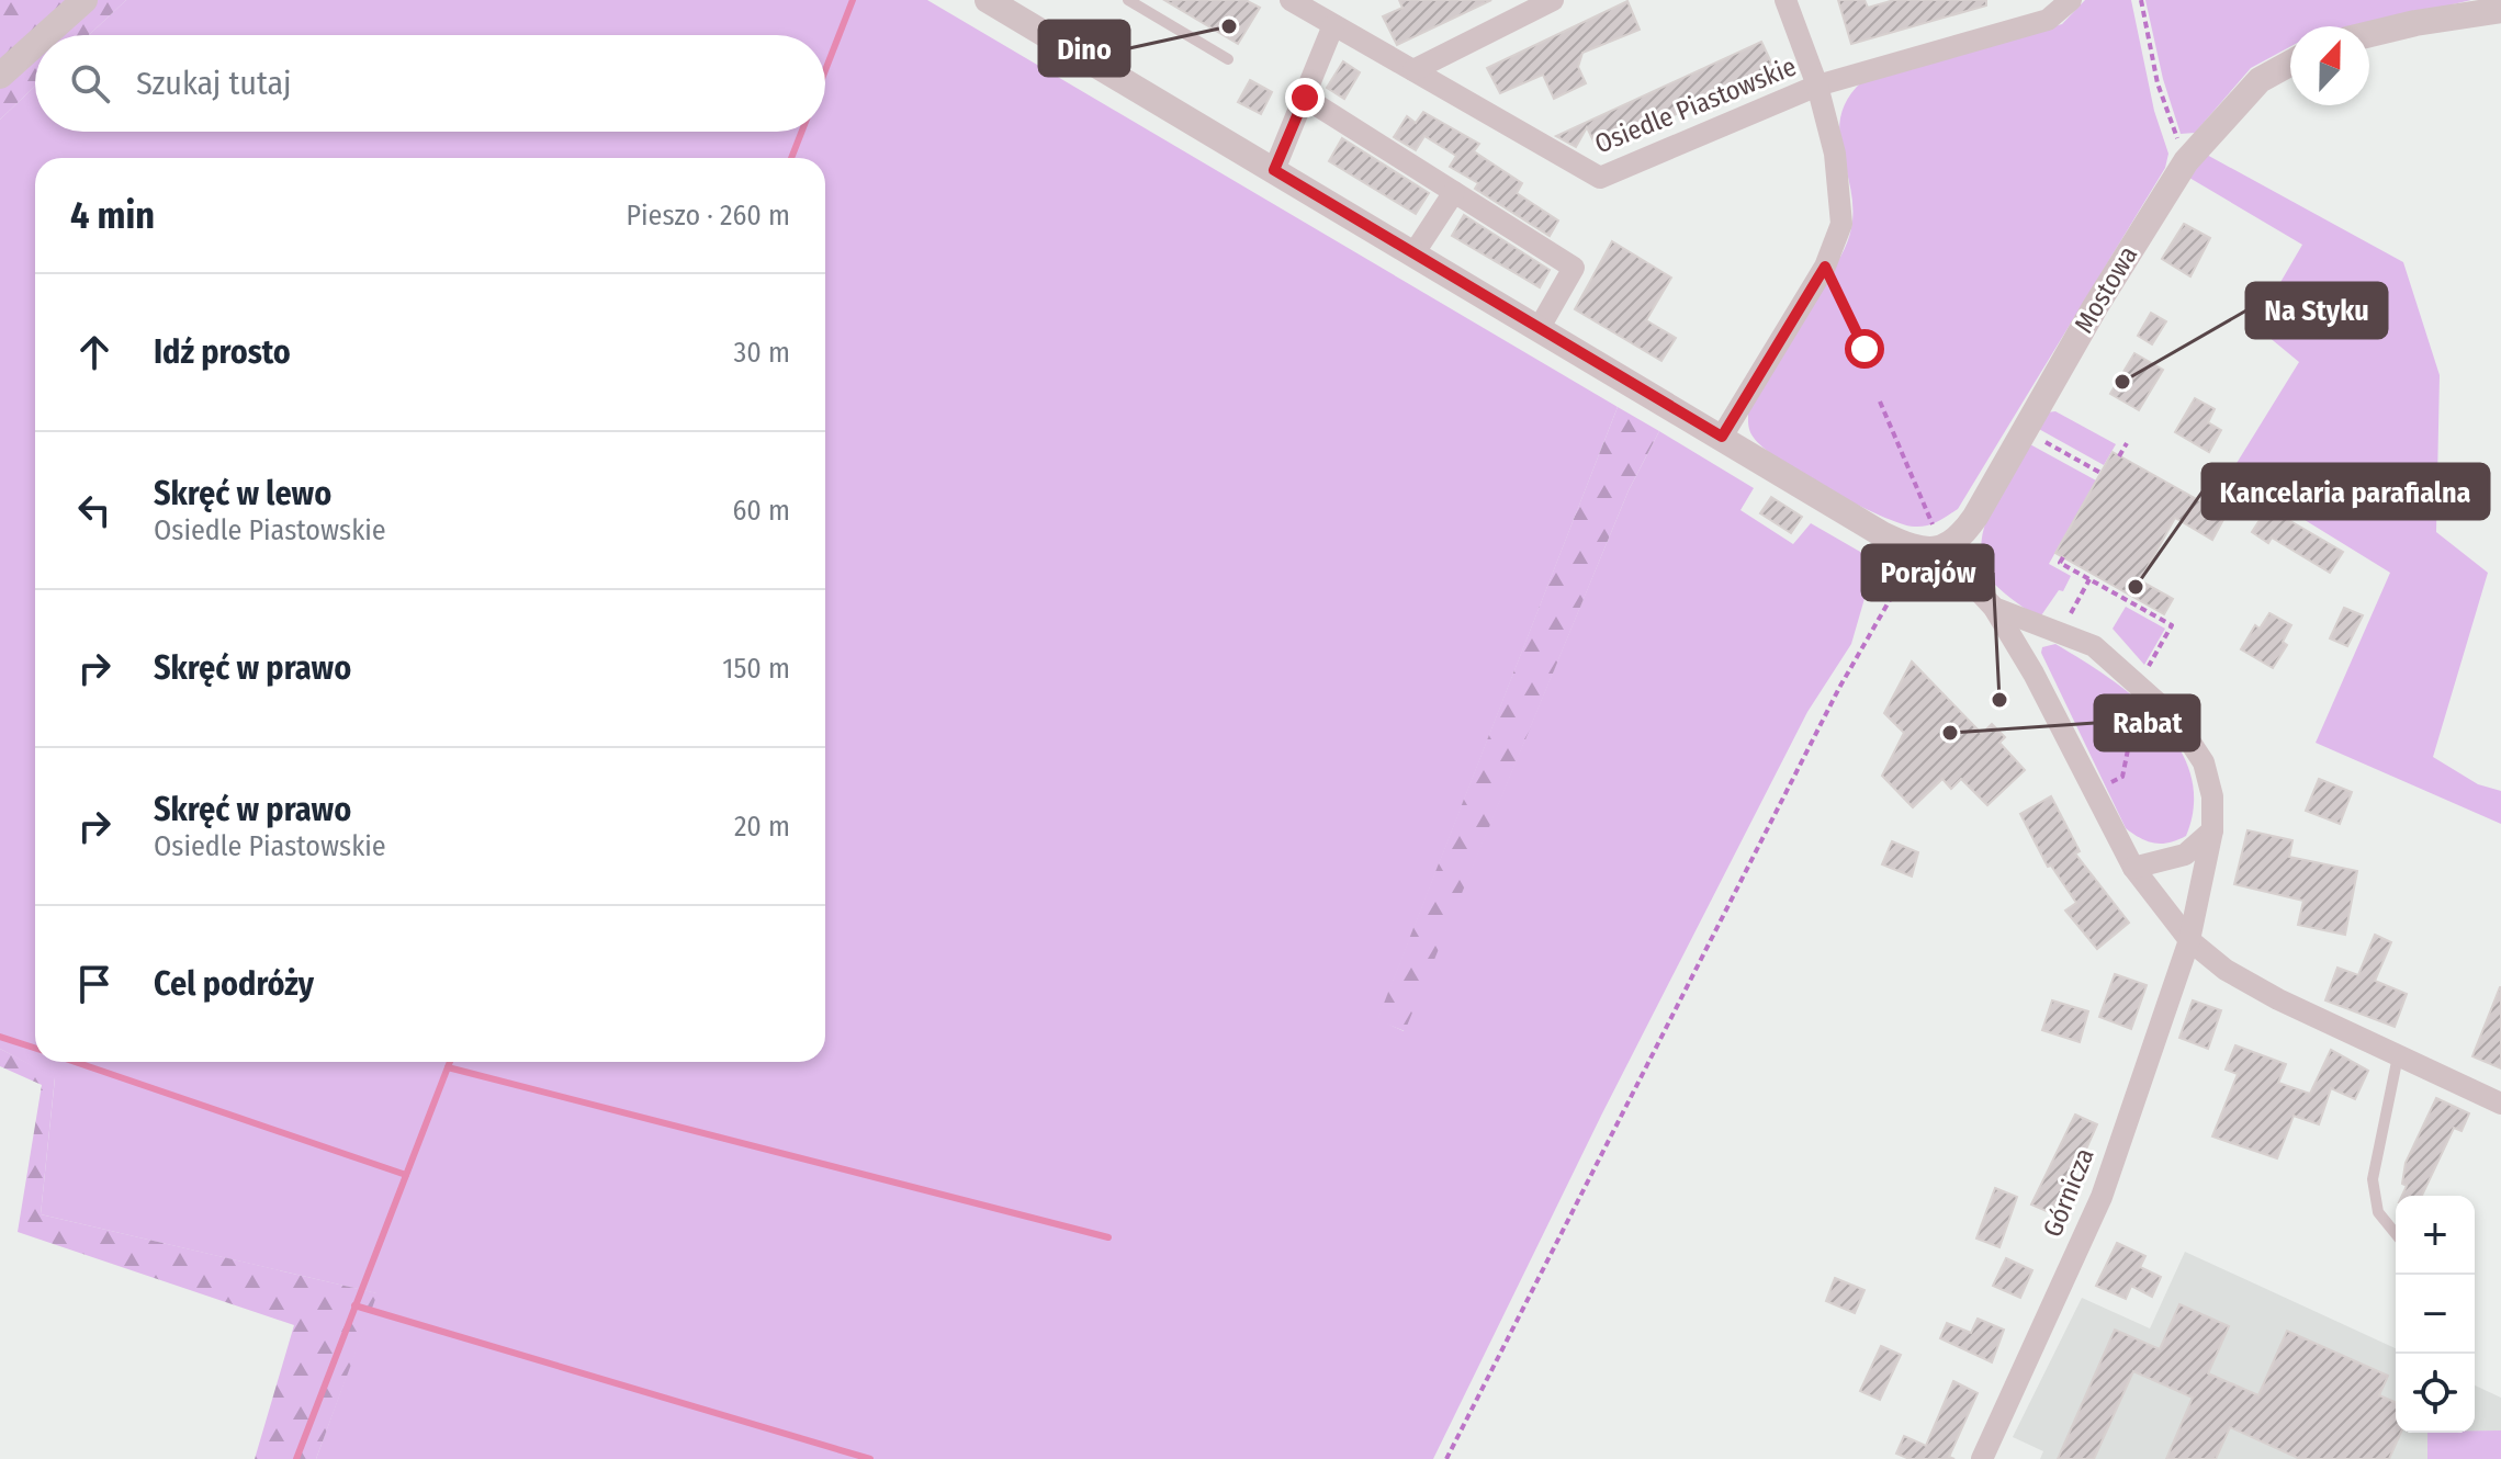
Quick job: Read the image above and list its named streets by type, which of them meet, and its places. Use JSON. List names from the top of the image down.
{
  "streets": {
    "street": ["Osiedle Piastowskie", "Mostowa", "Górnicza"]
  },
  "places": [
    "Dino",
    "Na Styku",
    "Kancelaria parafialna",
    "Porajów",
    "Rabat"
  ],
  "north": "top",
  "page": {
    "search": "Szukaj tutaj",
    "heading": ["4 min", "Pieszo · 260 m"],
    "list": [
      ["Idź prosto", "30 m"],
      ["Skręć w lewo", "Osiedle Piastowskie", "60 m"],
      ["Skręć w prawo", "150 m"],
      ["Skręć w prawo", "Osiedle Piastowskie", "20 m"],
      "Cel podróży"
    ],
    "map_buttons": ["+", "−"]
  }
}
